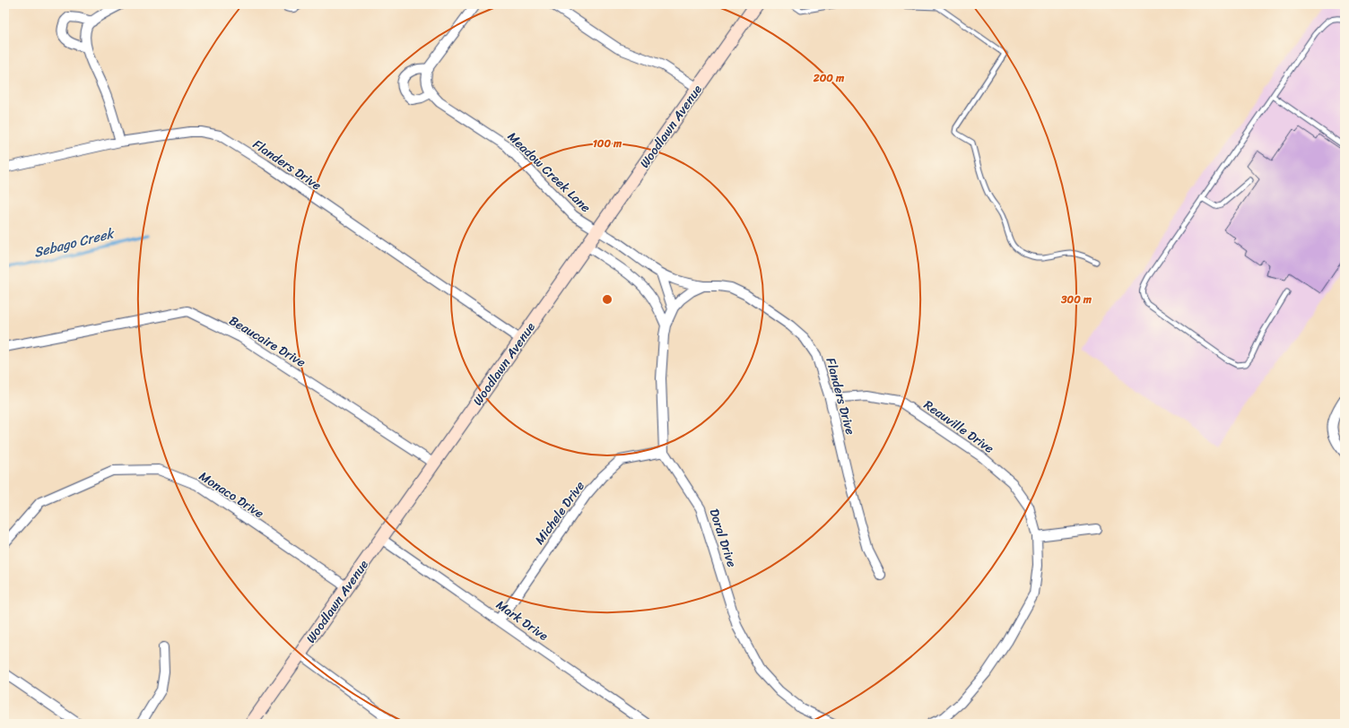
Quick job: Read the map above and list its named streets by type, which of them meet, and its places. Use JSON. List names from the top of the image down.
{
  "streets": {
    "street": [
      "Woodlawn Avenue",
      "Flanders Drive",
      "Meadow Creek Lane",
      "Beaucaire Drive",
      "Reauville Drive",
      "Monaco Drive",
      "Michele Drive",
      "Doral Drive",
      "Mark Drive"
    ]
  },
  "crossings": [
    ["Woodlawn Avenue", "Flanders Drive"],
    ["Woodlawn Avenue", "Meadow Creek Lane"],
    ["Woodlawn Avenue", "Beaucaire Drive"],
    ["Woodlawn Avenue", "Monaco Drive"],
    ["Woodlawn Avenue", "Mark Drive"],
    ["Flanders Drive", "Meadow Creek Lane"],
    ["Flanders Drive", "Reauville Drive"],
    ["Michele Drive", "Doral Drive"],
    ["Michele Drive", "Mark Drive"]
  ],
  "water": ["Sebago Creek"],
  "rings": ["200 m", "100 m", "300 m"]
}
